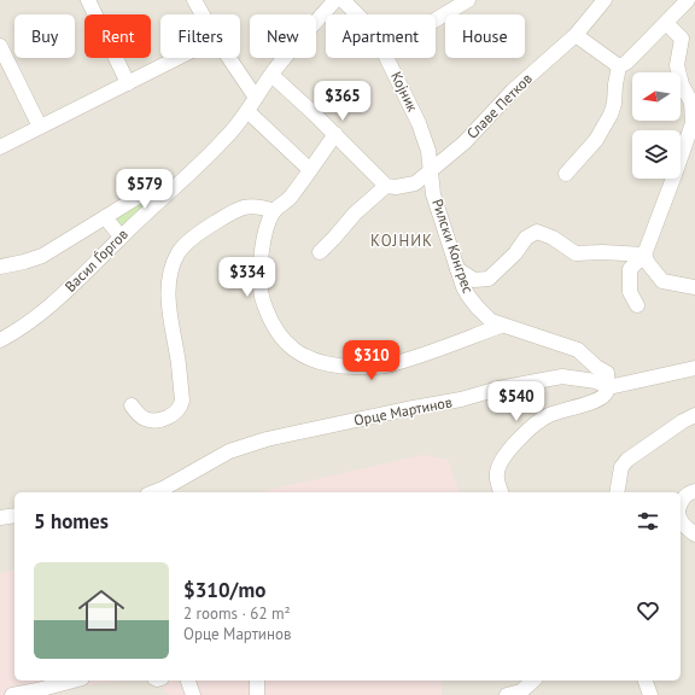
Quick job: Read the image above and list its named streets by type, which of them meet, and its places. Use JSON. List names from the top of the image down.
{
  "streets": {
    "street": [
      "Којник",
      "Славе Петков",
      "Рилски Конгрес",
      "Васил Ѓоргов",
      "Орце Мартинов"
    ]
  },
  "crossings": [
    ["Којник", "Славе Петков"],
    ["Којник", "Рилски Конгрес"],
    ["Славе Петков", "Рилски Конгрес"],
    ["Рилски Конгрес", "Орце Мартинов"]
  ],
  "districts": ["КОЈНИК"],
  "north": "left",
  "page": {
    "chip": [
      "Buy",
      "Rent",
      "Filters",
      "New",
      "Apartment",
      "House"
    ],
    "price": [
      "$365",
      "$579",
      "$334",
      "$310",
      "$540"
    ],
    "heading": "5 homes",
    "list": [
      {
        "name": "$310/mo",
        "note": "2 rooms · 62 m² · Орце Мартинов"
      }
    ]
  }
}
